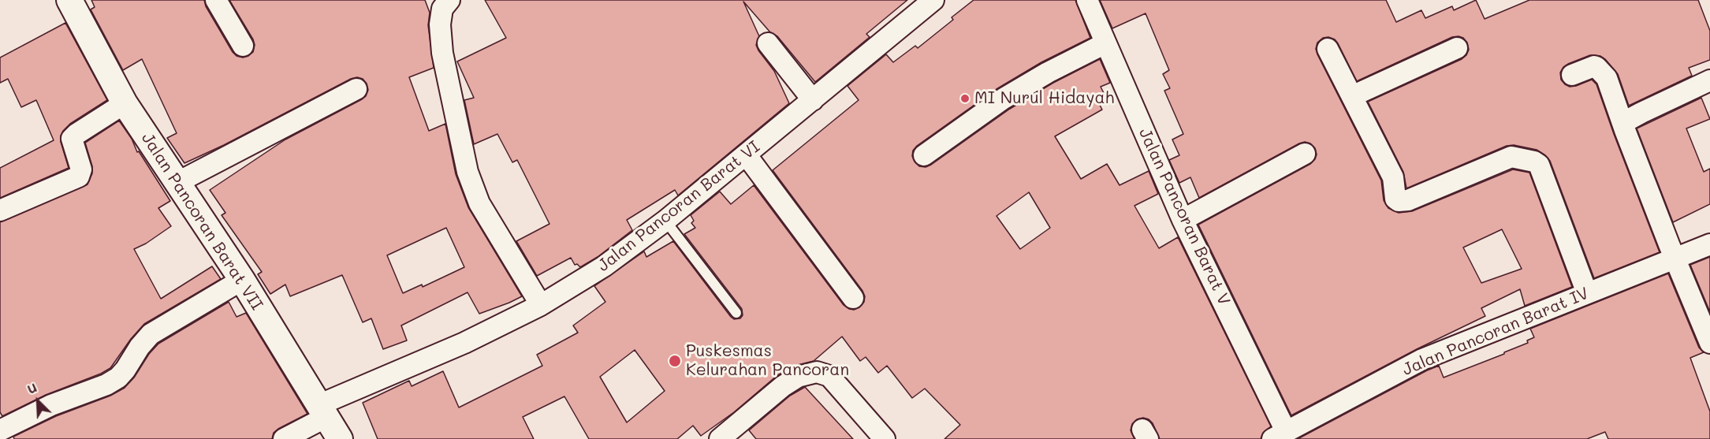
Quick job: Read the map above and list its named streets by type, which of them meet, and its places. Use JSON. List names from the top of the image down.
{
  "streets": {
    "street": [
      "Jalan Pancoran Barat VI",
      "Jalan Pancoran Barat V",
      "Jalan Pancoran Barat VII",
      "Jalan Pancoran Barat IV"
    ]
  },
  "crossings": [
    ["Jalan Pancoran Barat VI", "Jalan Pancoran Barat VII"],
    ["Jalan Pancoran Barat V", "Jalan Pancoran Barat IV"]
  ],
  "places": ["MI Nurul Hidayah", "Puskesmas Kelurahan Pancoran"],
  "north": "top left"
}
